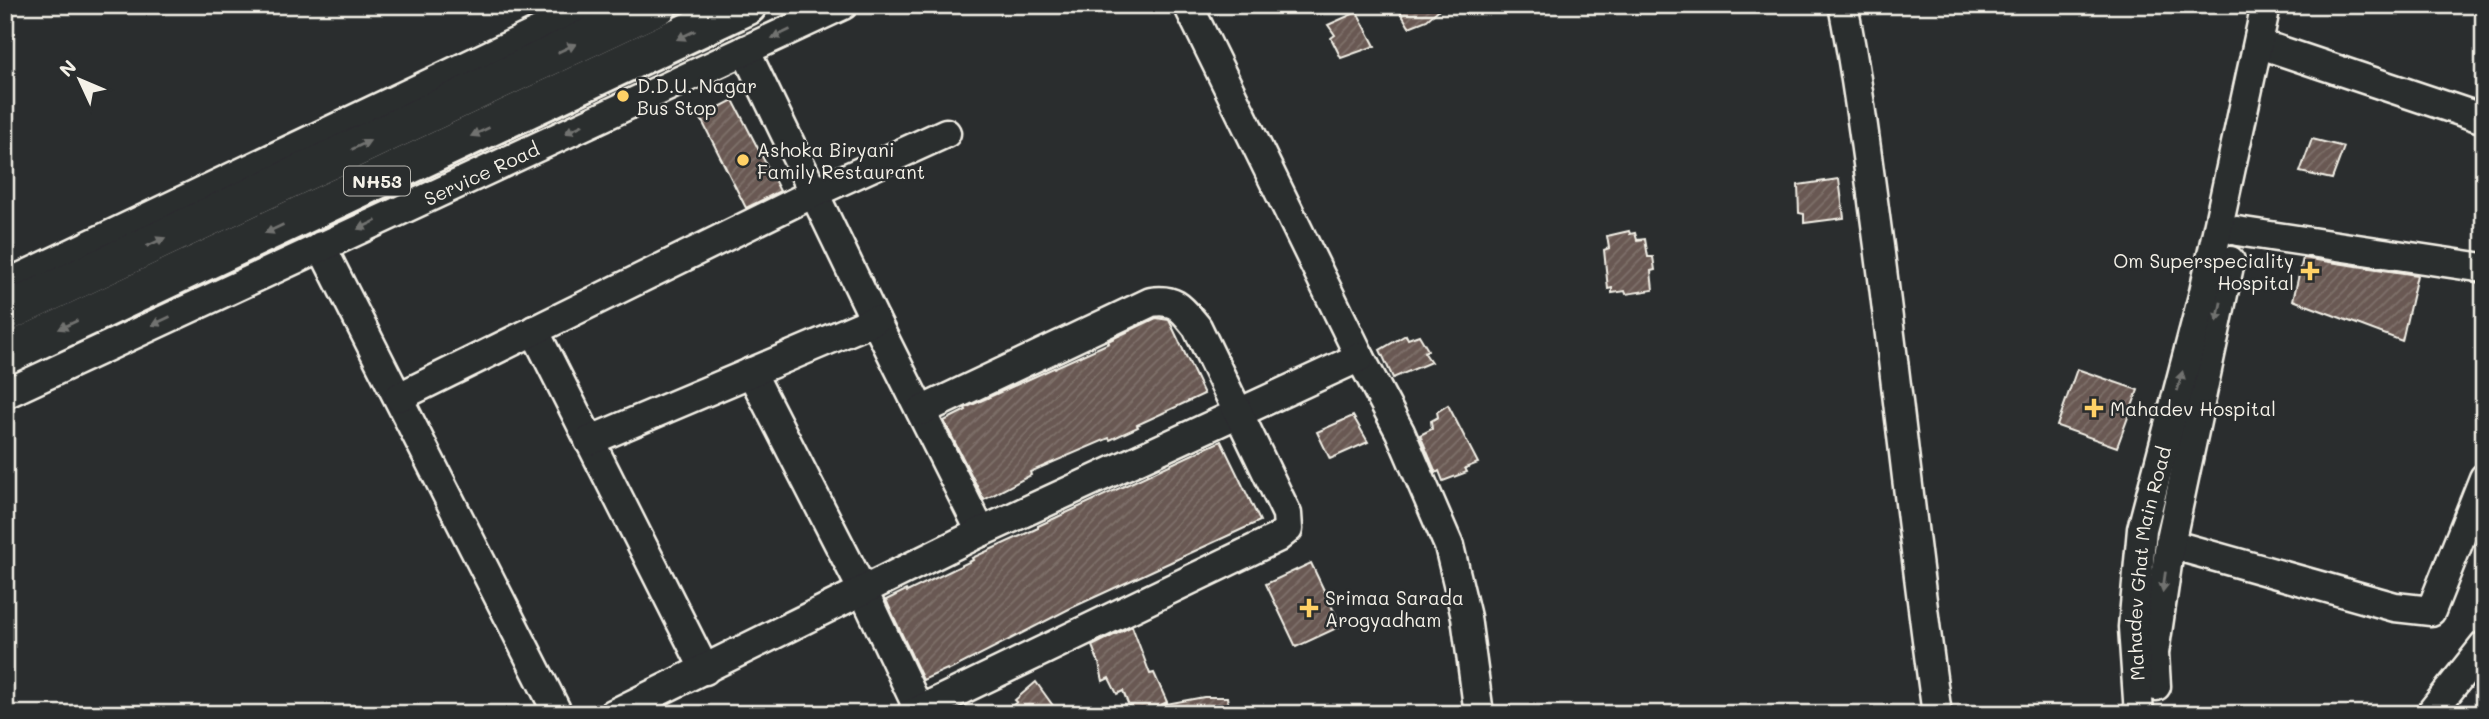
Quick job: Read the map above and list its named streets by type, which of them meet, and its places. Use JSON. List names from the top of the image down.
{
  "streets": {
    "highway": ["NH53"],
    "street": ["Service Road", "Mahadev Ghat Main Road"]
  },
  "places": {
    "other": ["D.D.U. Nagar Bus Stop", "Ashoka Biryani Family Restaurant"],
    "health": ["Om Superspeciality Hospital", "Mahadev Hospital", "Srimaa Sarada Arogyadham"]
  },
  "north": "top left"
}
